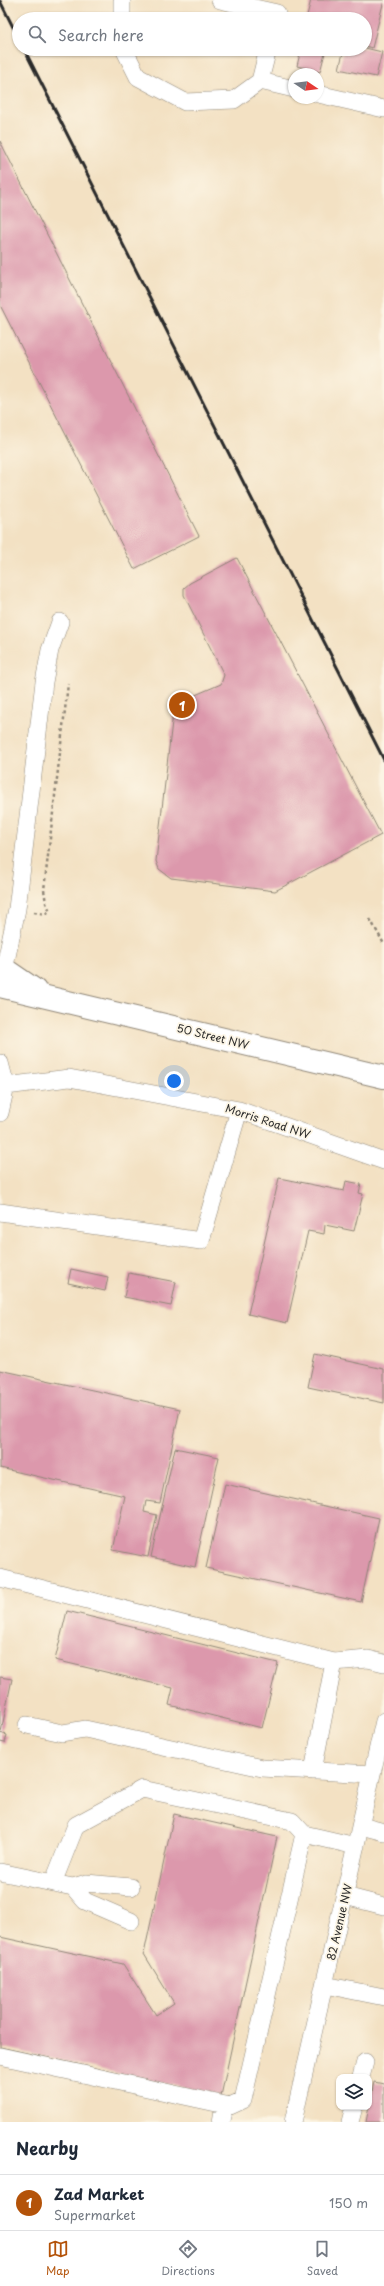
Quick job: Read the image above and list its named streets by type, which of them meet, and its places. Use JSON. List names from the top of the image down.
{
  "streets": {
    "main road": ["50 Street NW"],
    "street": ["Morris Road NW", "82 Avenue NW"]
  },
  "north": "right",
  "page": {
    "search": "Search here",
    "pins": "1",
    "heading": "Nearby",
    "list": [
      {
        "mark": "1",
        "name": "Zad Market",
        "note": "Supermarket",
        "value": "150 m"
      }
    ],
    "nav": ["Map", "Directions", "Saved"]
  }
}
